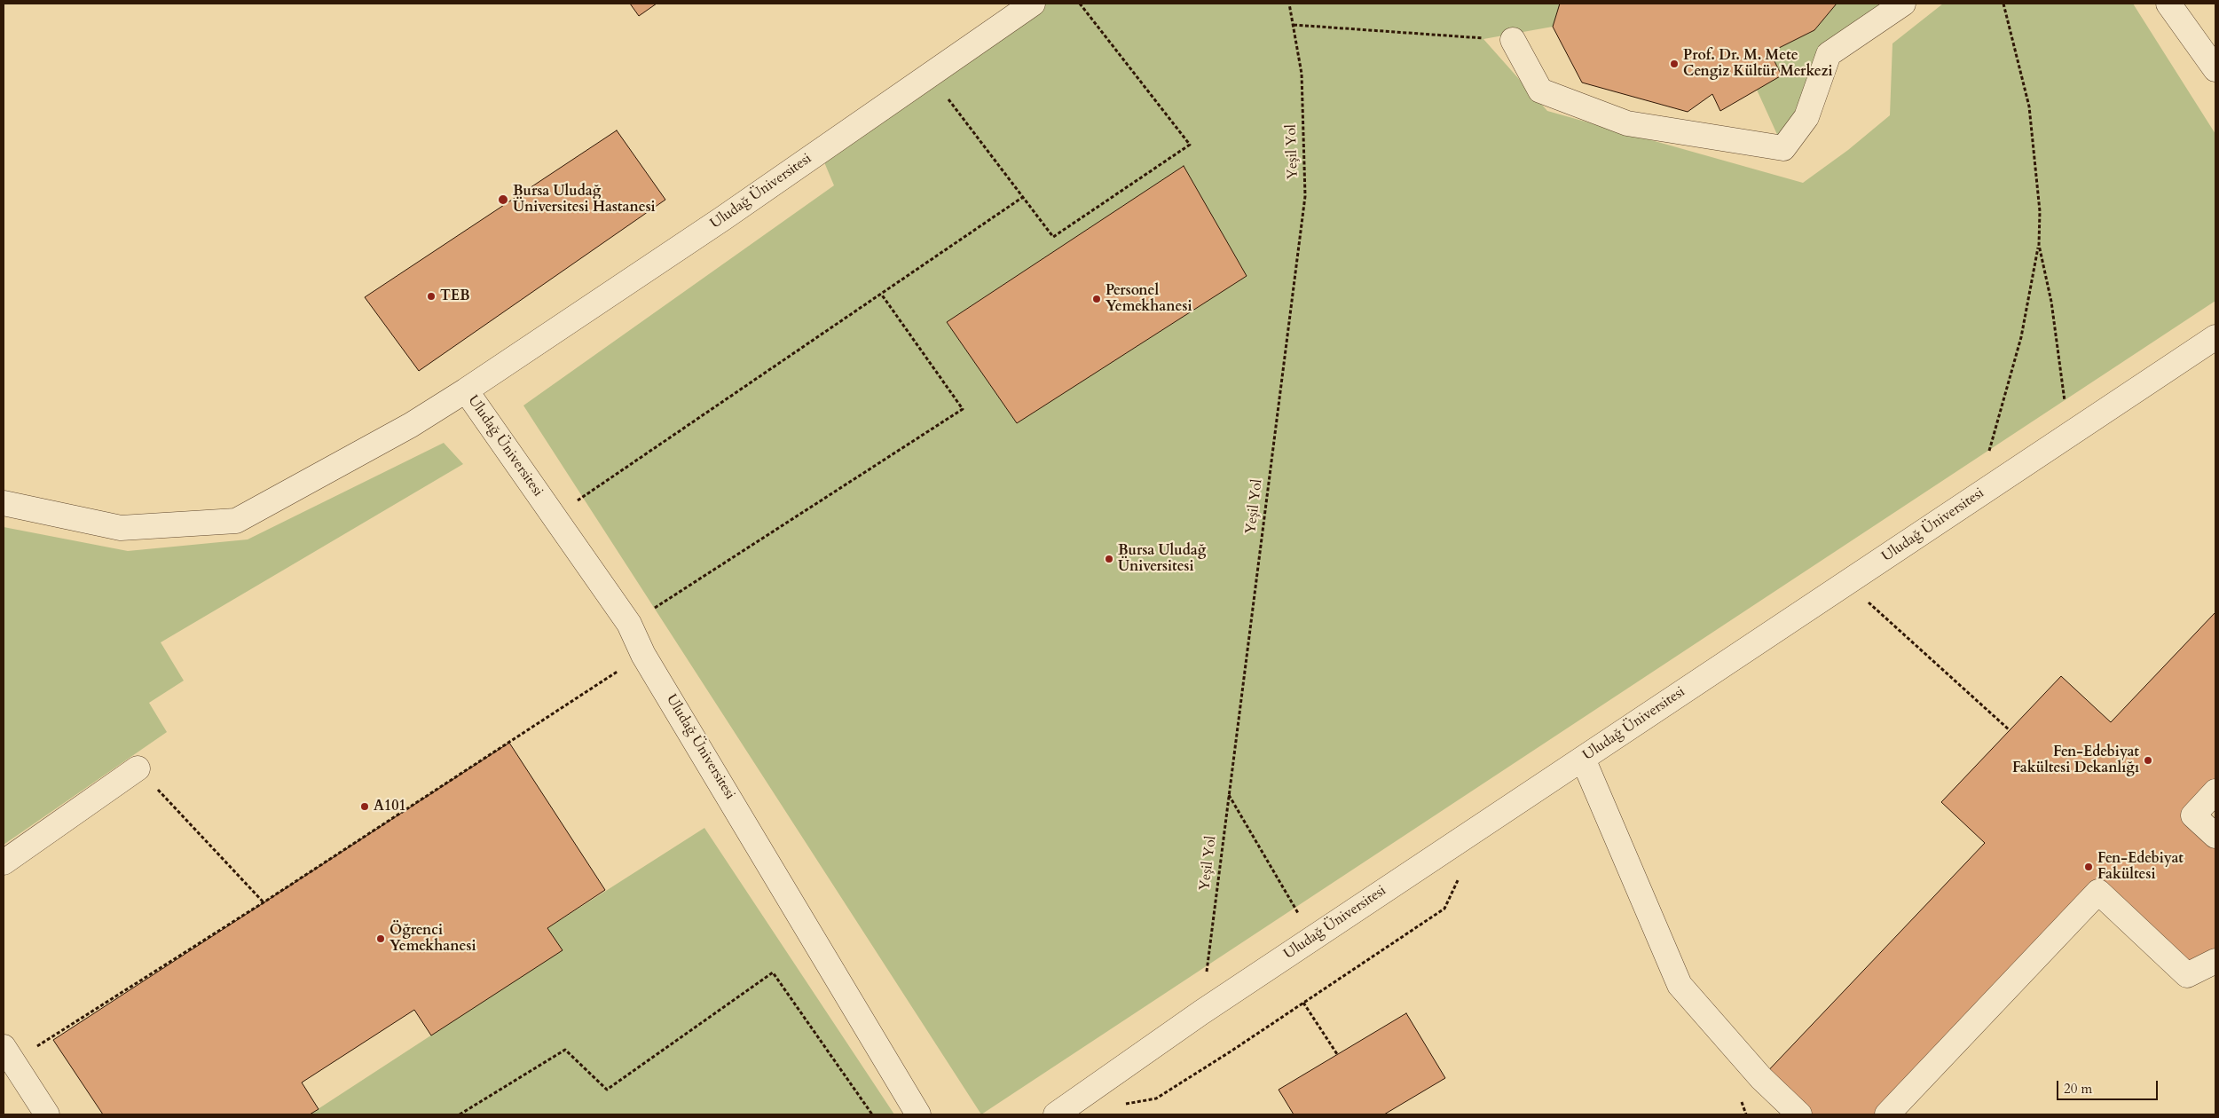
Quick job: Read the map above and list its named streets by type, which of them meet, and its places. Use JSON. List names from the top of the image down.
{
  "streets": {
    "street": ["Uludağ Üniversitesi"],
    "path": ["Yeşil Yol"]
  },
  "crossings": [
    ["Yeşil Yol", "Uludağ Üniversitesi"]
  ],
  "places": [
    "Prof. Dr. M. Mete Cengiz Kültür Merkezi",
    "Bursa Uludağ Üniversitesi Hastanesi",
    "TEB",
    "Personel Yemekhanesi",
    "Bursa Uludağ Üniversitesi",
    "Fen-Edebiyat Fakültesi Dekanlığı",
    "A101",
    "Fen-Edebiyat Fakültesi",
    "Öğrenci Yemekhanesi"
  ],
  "scale_bar": "20 m"
}
